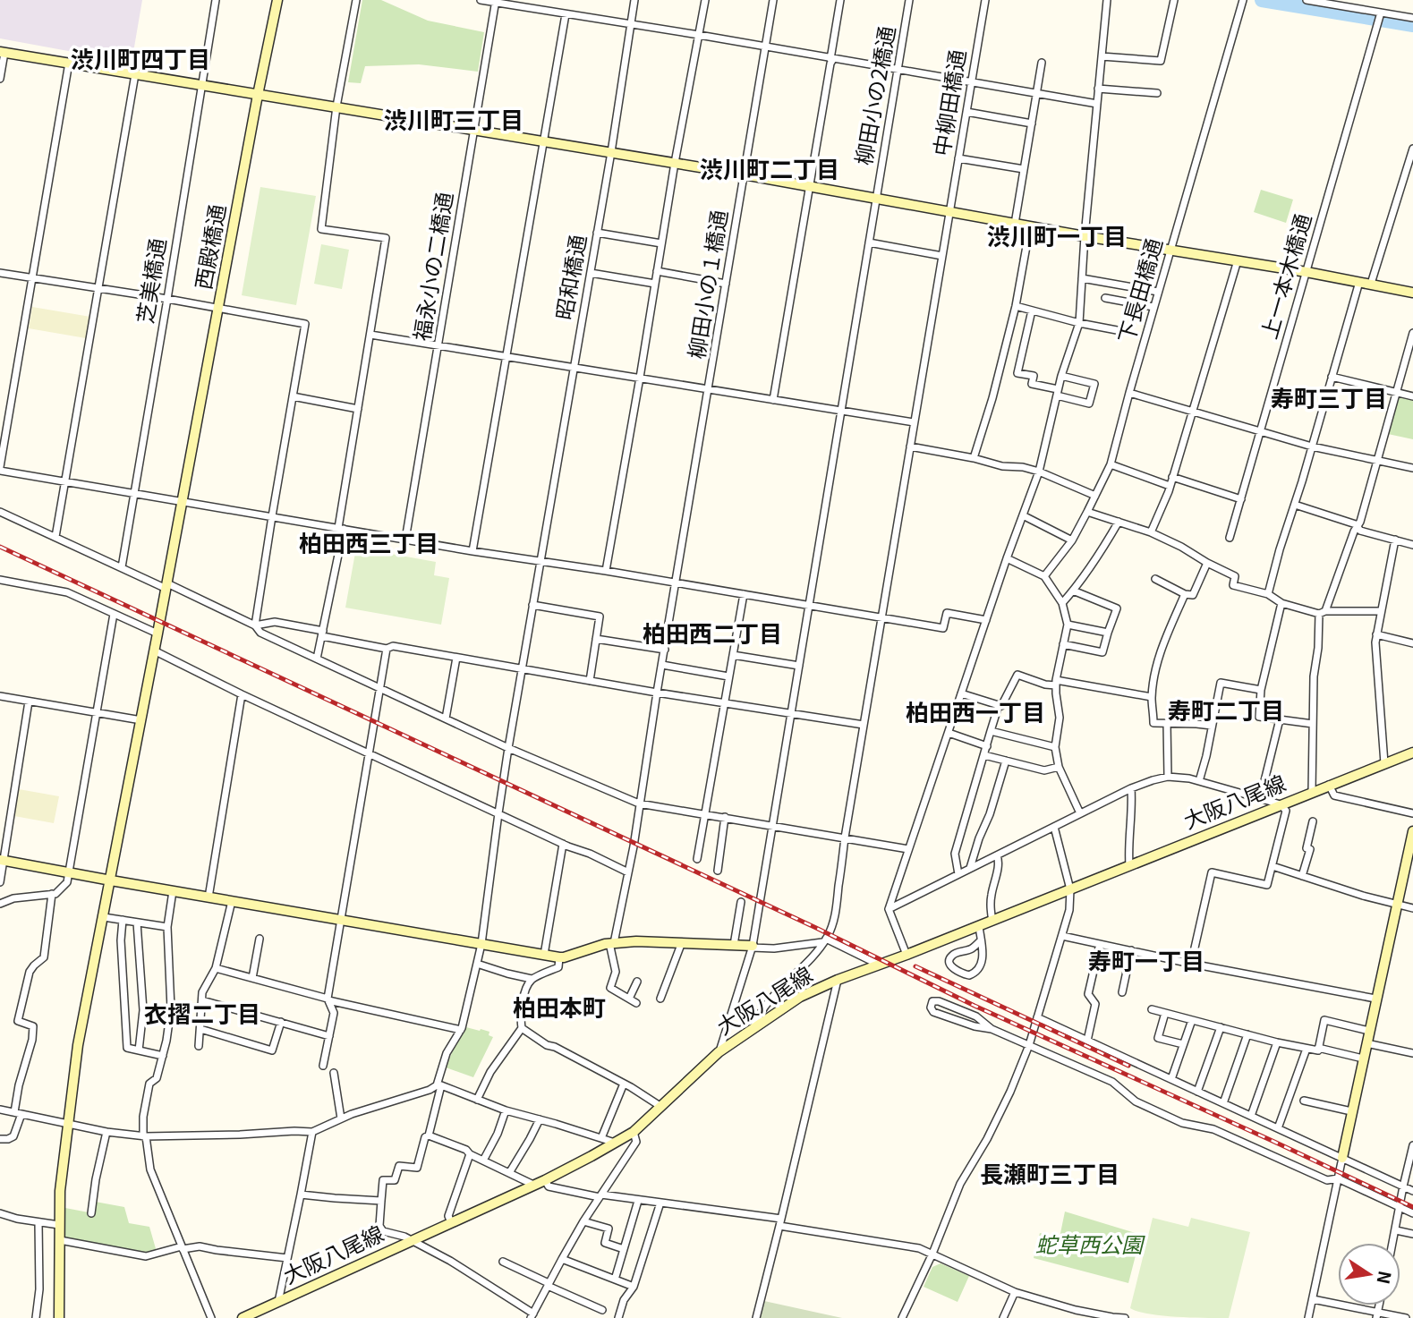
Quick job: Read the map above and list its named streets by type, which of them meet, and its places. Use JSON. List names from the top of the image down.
{
  "streets": {
    "street": [
      "柳田小の2橋通",
      "中柳田橋通",
      "西殿橋通",
      "福永小の二橋通",
      "上一本木橋通",
      "昭和橋通",
      "芝美橋通",
      "柳田小の１橋通",
      "下長田橋通",
      "大阪八尾線"
    ]
  },
  "crossings": [
    ["柳田小の2橋通", "大阪八尾線"]
  ],
  "districts": [
    "渋川町四丁目",
    "渋川町三丁目",
    "渋川町二丁目",
    "渋川町一丁目",
    "寿町三丁目",
    "柏田西三丁目",
    "柏田西二丁目",
    "寿町二丁目",
    "柏田西一丁目",
    "寿町一丁目",
    "柏田本町",
    "衣摺二丁目",
    "長瀬町三丁目"
  ],
  "parks": ["蛇草西公園"],
  "north": "right"
}
